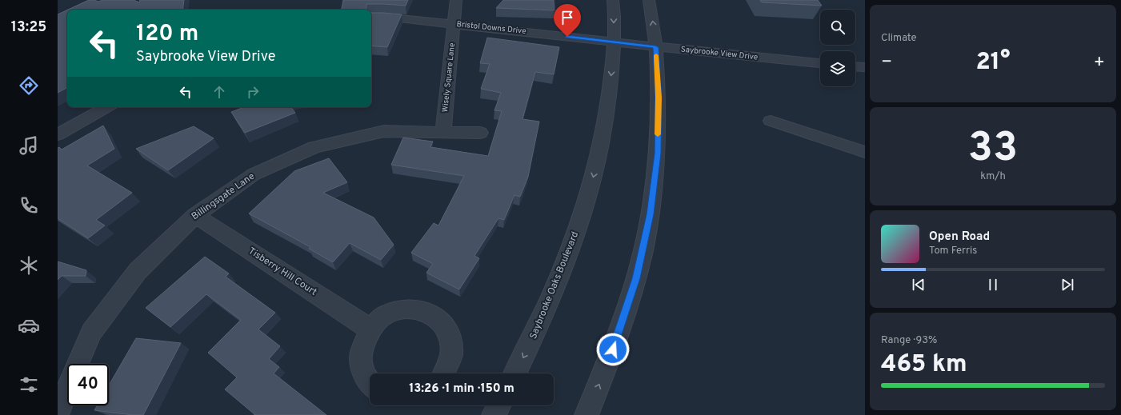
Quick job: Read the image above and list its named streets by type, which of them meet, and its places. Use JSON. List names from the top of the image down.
{
  "streets": {
    "street": [
      "Bristol Downs Drive",
      "Saybrooke View Drive",
      "Wisely Square Lane",
      "Billingsgate Lane",
      "Tisberry Hill Court",
      "Saybrooke Oaks Boulevard"
    ]
  },
  "crossings": [
    ["Bristol Downs Drive", "Saybrooke View Drive"],
    ["Bristol Downs Drive", "Wisely Square Lane"],
    ["Bristol Downs Drive", "Saybrooke Oaks Boulevard"],
    ["Saybrooke View Drive", "Saybrooke Oaks Boulevard"],
    ["Wisely Square Lane", "Billingsgate Lane"],
    ["Billingsgate Lane", "Tisberry Hill Court"]
  ],
  "page": {
    "tabs": "13:25",
    "tile": [
      "Climate",
      ["33", "km/h"],
      ["Range · 93%", "465 km"]
    ],
    "turn": ["120 m", "Saybrooke View Drive"],
    "heat": ["−", "21°", "+"],
    "song": ["Open Road", "Tom Ferris"],
    "limit": "40",
    "trip": "13:26 · 1 min · 150 m"
  }
}
